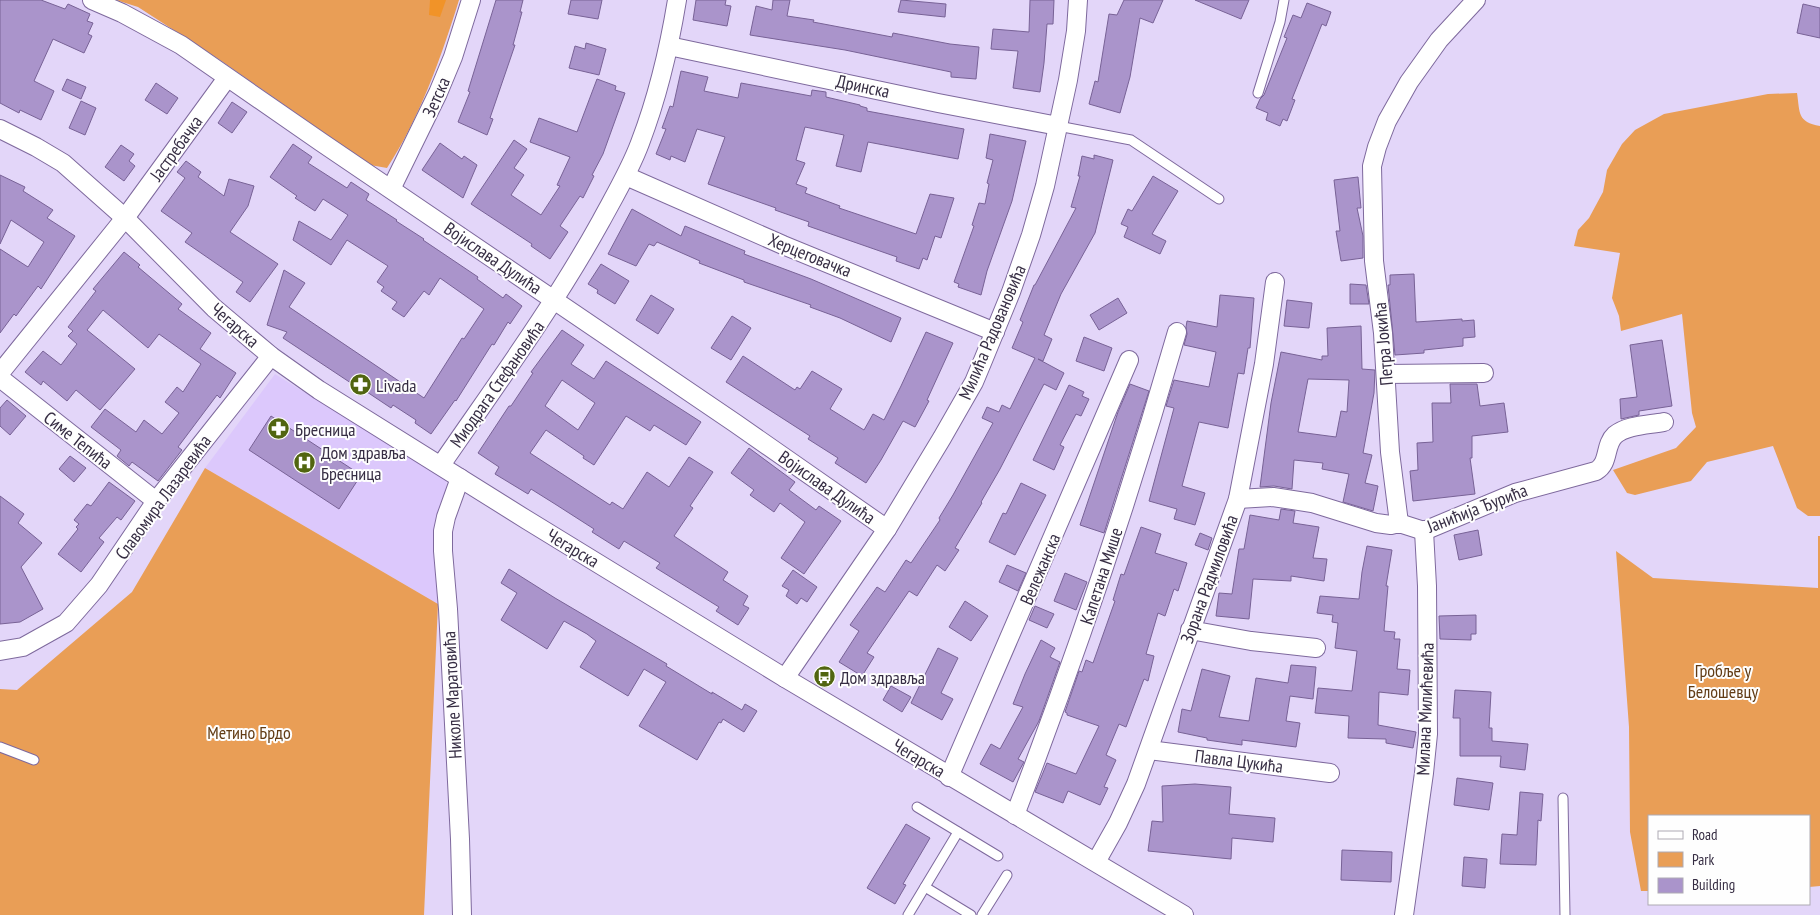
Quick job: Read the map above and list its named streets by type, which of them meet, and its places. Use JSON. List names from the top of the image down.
{
  "streets": {
    "street": [
      "Дринска",
      "Зетска",
      "Јастребачка",
      "Херцеговачка",
      "Војислава Дулића",
      "Чегарска",
      "Милића Радовановића",
      "Петра Јокића",
      "Миодрага Стефановића",
      "Симе Тепића",
      "Славомира Лазаревића",
      "Јанићија Ђурића",
      "Вележанска",
      "Капетана Мише",
      "Зорана Радмиловића",
      "Николе Маратовића",
      "Милана Милићевића",
      "Павла Цукића"
    ]
  },
  "crossings": [
    ["Дринска", "Милића Радовановића"],
    ["Дринска", "Миодрага Стефановића"],
    ["Зетска", "Војислава Дулића"],
    ["Јастребачка", "Војислава Дулића"],
    ["Јастребачка", "Чегарска"],
    ["Херцеговачка", "Милића Радовановића"],
    ["Херцеговачка", "Миодрага Стефановића"],
    ["Војислава Дулића", "Милића Радовановића"],
    ["Војислава Дулића", "Миодрага Стефановића"],
    ["Чегарска", "Милића Радовановића"],
    ["Чегарска", "Миодрага Стефановића"],
    ["Чегарска", "Славомира Лазаревића"],
    ["Чегарска", "Вележанска"],
    ["Чегарска", "Капетана Мише"],
    ["Чегарска", "Зорана Радмиловића"],
    ["Чегарска", "Николе Маратовића"],
    ["Петра Јокића", "Јанићија Ђурића"],
    ["Симе Тепића", "Славомира Лазаревића"],
    ["Јанићија Ђурића", "Зорана Радмиловића"],
    ["Јанићија Ђурића", "Милана Милићевића"],
    ["Зорана Радмиловића", "Павла Цукића"]
  ],
  "parks": ["Гробље у Белошевцу", "Метино Брдо"],
  "places": {
    "pharmacy": ["Livada", "Бресница"],
    "hospital": ["Дом здравља Бресница"],
    "bus stop": ["Дом здравља"]
  },
  "legend": ["Road", "Park", "Building"]
}
